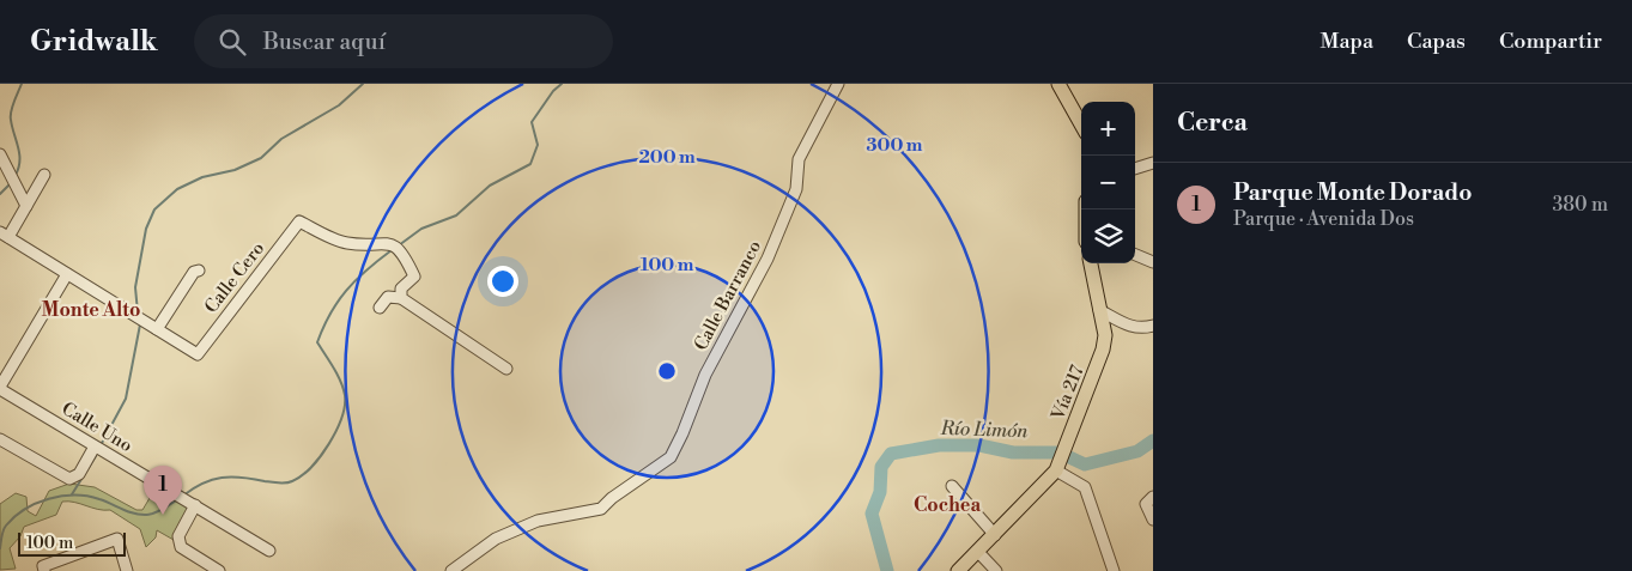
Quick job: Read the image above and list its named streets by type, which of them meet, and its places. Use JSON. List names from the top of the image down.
{
  "streets": {
    "main road": ["Vía 217"],
    "street": ["Calle Cero", "Calle Barranco", "Calle Uno"]
  },
  "districts": ["Monte Alto", "Cochea"],
  "water": ["Río Limón"],
  "scale_bar": "100 m",
  "page": {
    "header": "Gridwalk",
    "search": "Buscar aquí",
    "nav": ["Mapa", "Capas", "Compartir"],
    "heading": "Cerca",
    "map_buttons": ["+", "−"],
    "list": [
      {
        "mark": "1",
        "name": "Parque Monte Dorado",
        "note": "Parque · Avenida Dos",
        "value": "380 m"
      }
    ],
    "pins": "1",
    "scale": "100 m"
  },
  "rings": ["300 m", "200 m", "100 m"]
}
